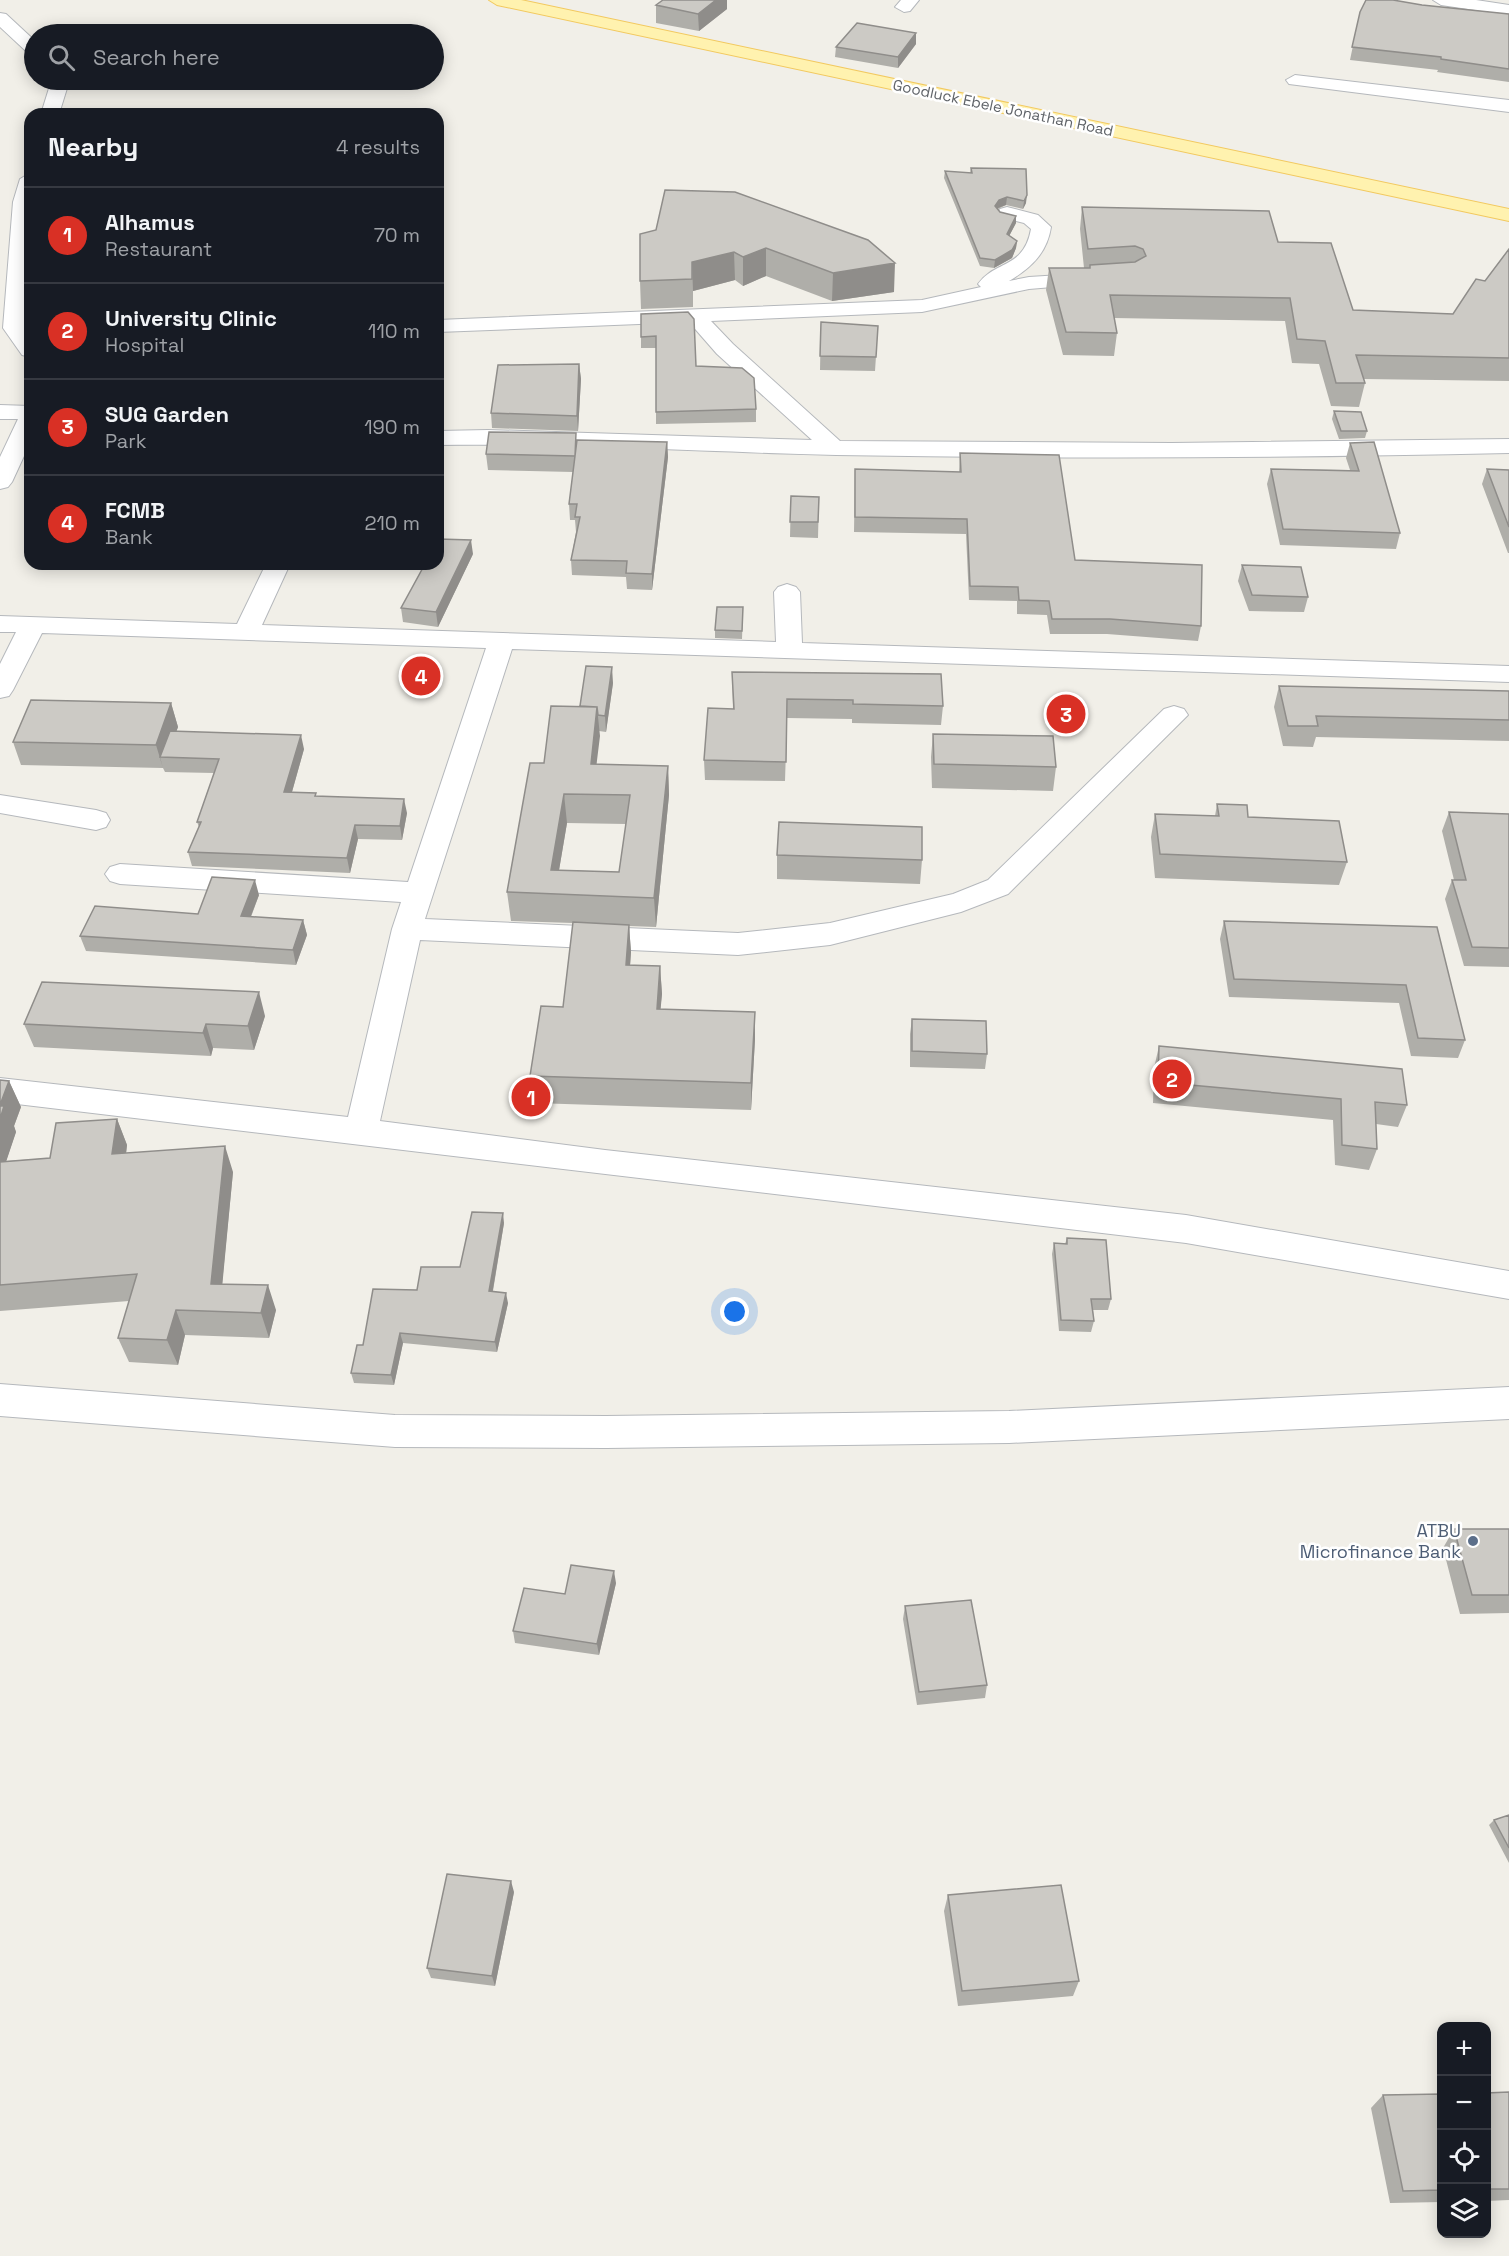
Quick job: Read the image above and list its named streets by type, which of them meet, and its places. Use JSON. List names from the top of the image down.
{
  "streets": {
    "main road": ["Goodluck Ebele Jonathan Road"]
  },
  "places": ["ATBU Microfinance Bank"],
  "page": {
    "search": "Search here",
    "heading": ["Nearby", "4 results"],
    "list": [
      {
        "mark": "1",
        "name": "Alhamus",
        "note": "Restaurant",
        "value": "70 m"
      },
      {
        "mark": "2",
        "name": "University Clinic",
        "note": "Hospital",
        "value": "110 m"
      },
      {
        "mark": "3",
        "name": "SUG Garden",
        "note": "Park",
        "value": "190 m"
      },
      {
        "mark": "4",
        "name": "FCMB",
        "note": "Bank",
        "value": "210 m"
      }
    ],
    "pins": [
      "4",
      "3",
      "2",
      "1"
    ],
    "map_buttons": ["+", "−"]
  }
}
